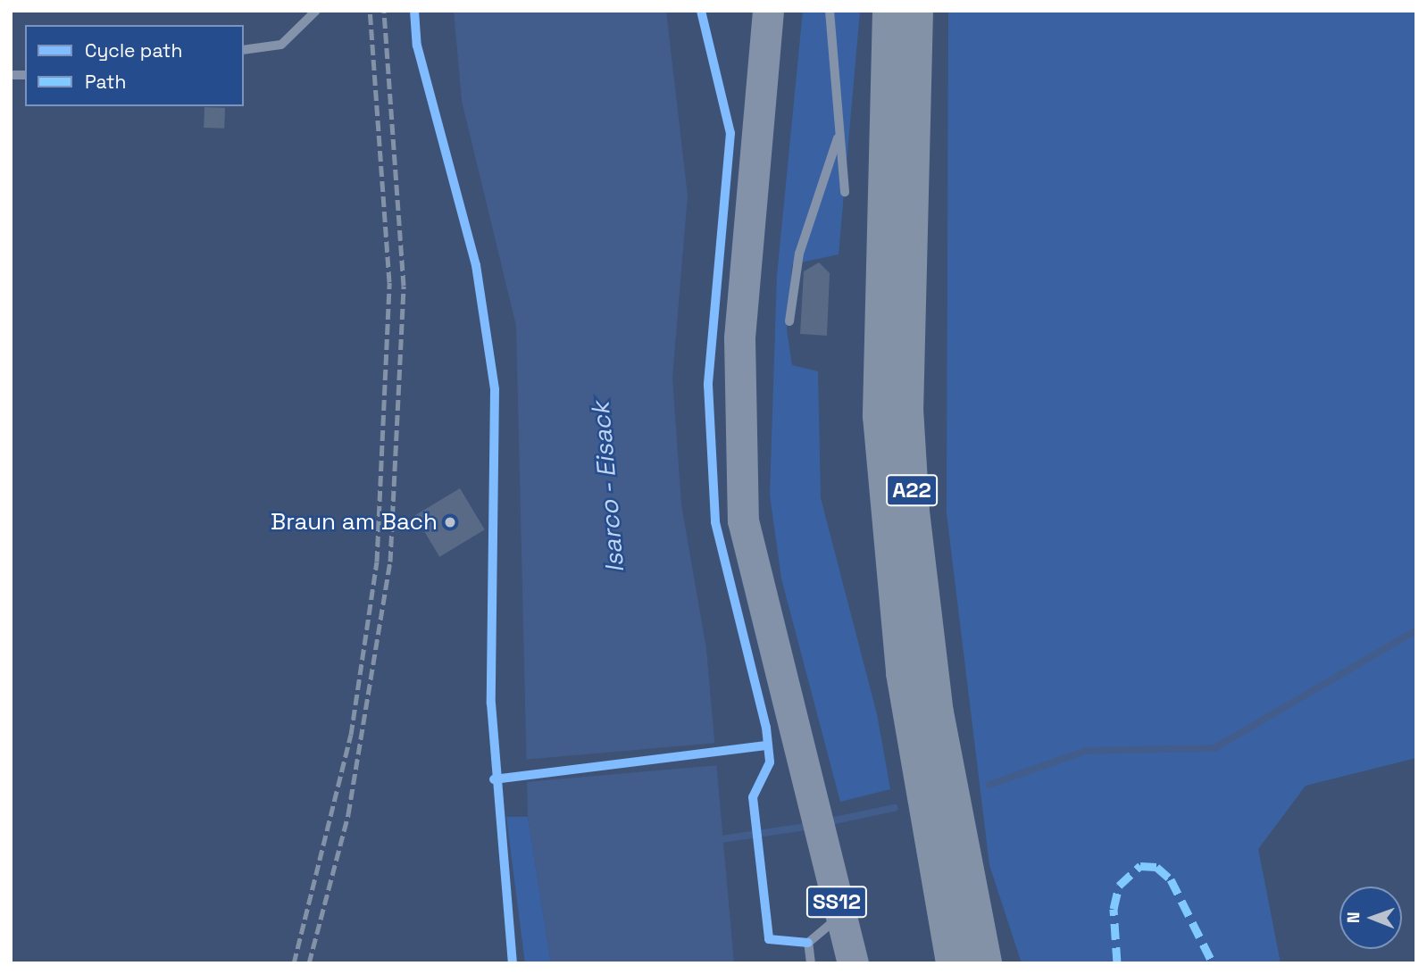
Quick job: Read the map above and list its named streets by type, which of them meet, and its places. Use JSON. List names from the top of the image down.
{
  "streets": {
    "highway": ["A22"],
    "main road": ["SS12"]
  },
  "water": ["Isarco - Eisack"],
  "places": ["Braun am Bach"],
  "legend": ["Cycle path", "Path"],
  "north": "left"
}
